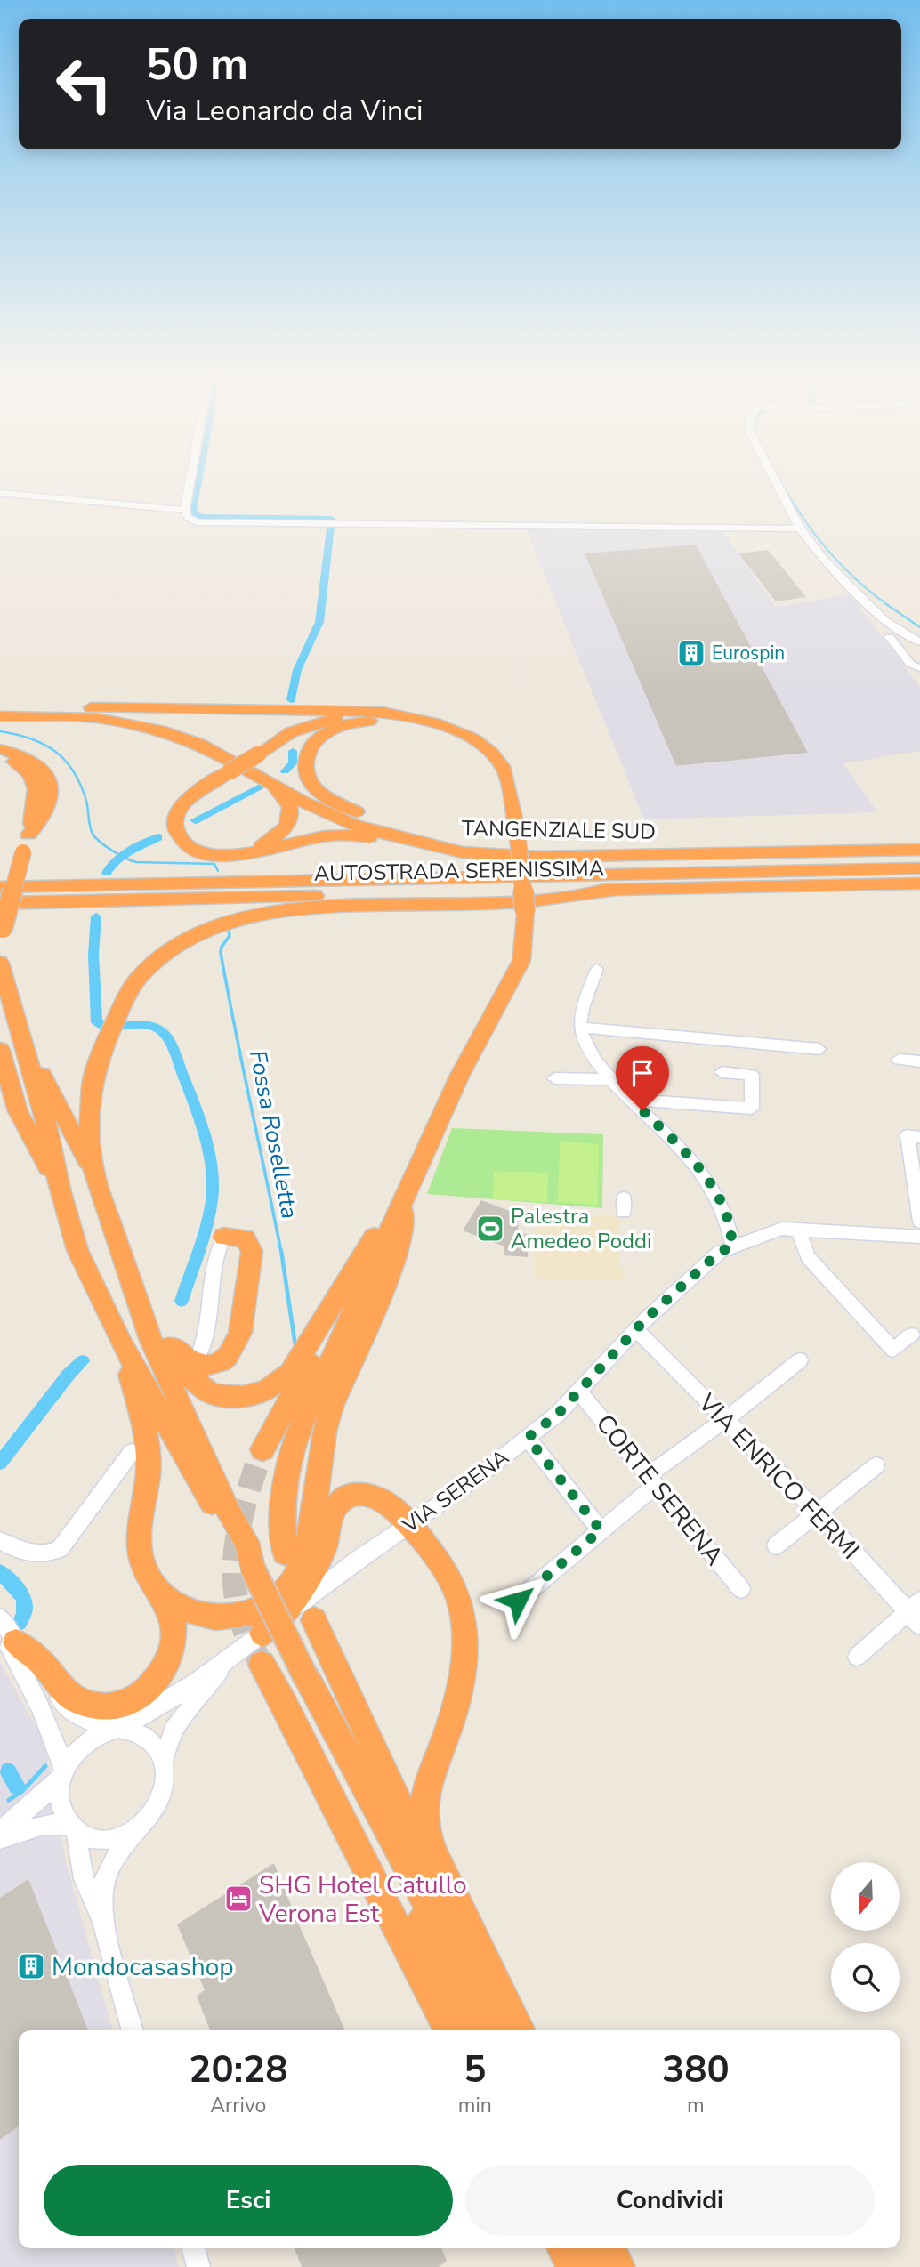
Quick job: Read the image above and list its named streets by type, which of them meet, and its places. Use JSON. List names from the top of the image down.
{
  "streets": {
    "highway": ["TANGENZIALE SUD", "AUTOSTRADA SERENISSIMA"],
    "street": ["VIA ENRICO FERMI", "CORTE SERENA", "VIA SERENA"]
  },
  "crossings": [
    ["VIA ENRICO FERMI", "VIA SERENA"],
    ["CORTE SERENA", "VIA SERENA"]
  ],
  "water": ["Fossa Roselletta"],
  "places": {
    "building": ["Eurospin", "Mondocasashop"],
    "sports": ["Palestra Amedeo Poddi"],
    "hotel": ["SHG Hotel Catullo Verona Est"]
  },
  "north": "bottom",
  "page": {
    "turn": ["50 m", "Via Leonardo da Vinci"],
    "eta": [
      "20:28",
      "Arrivo",
      "5",
      "min",
      "380",
      "m"
    ],
    "buttons": ["Esci", "Condividi"]
  }
}
